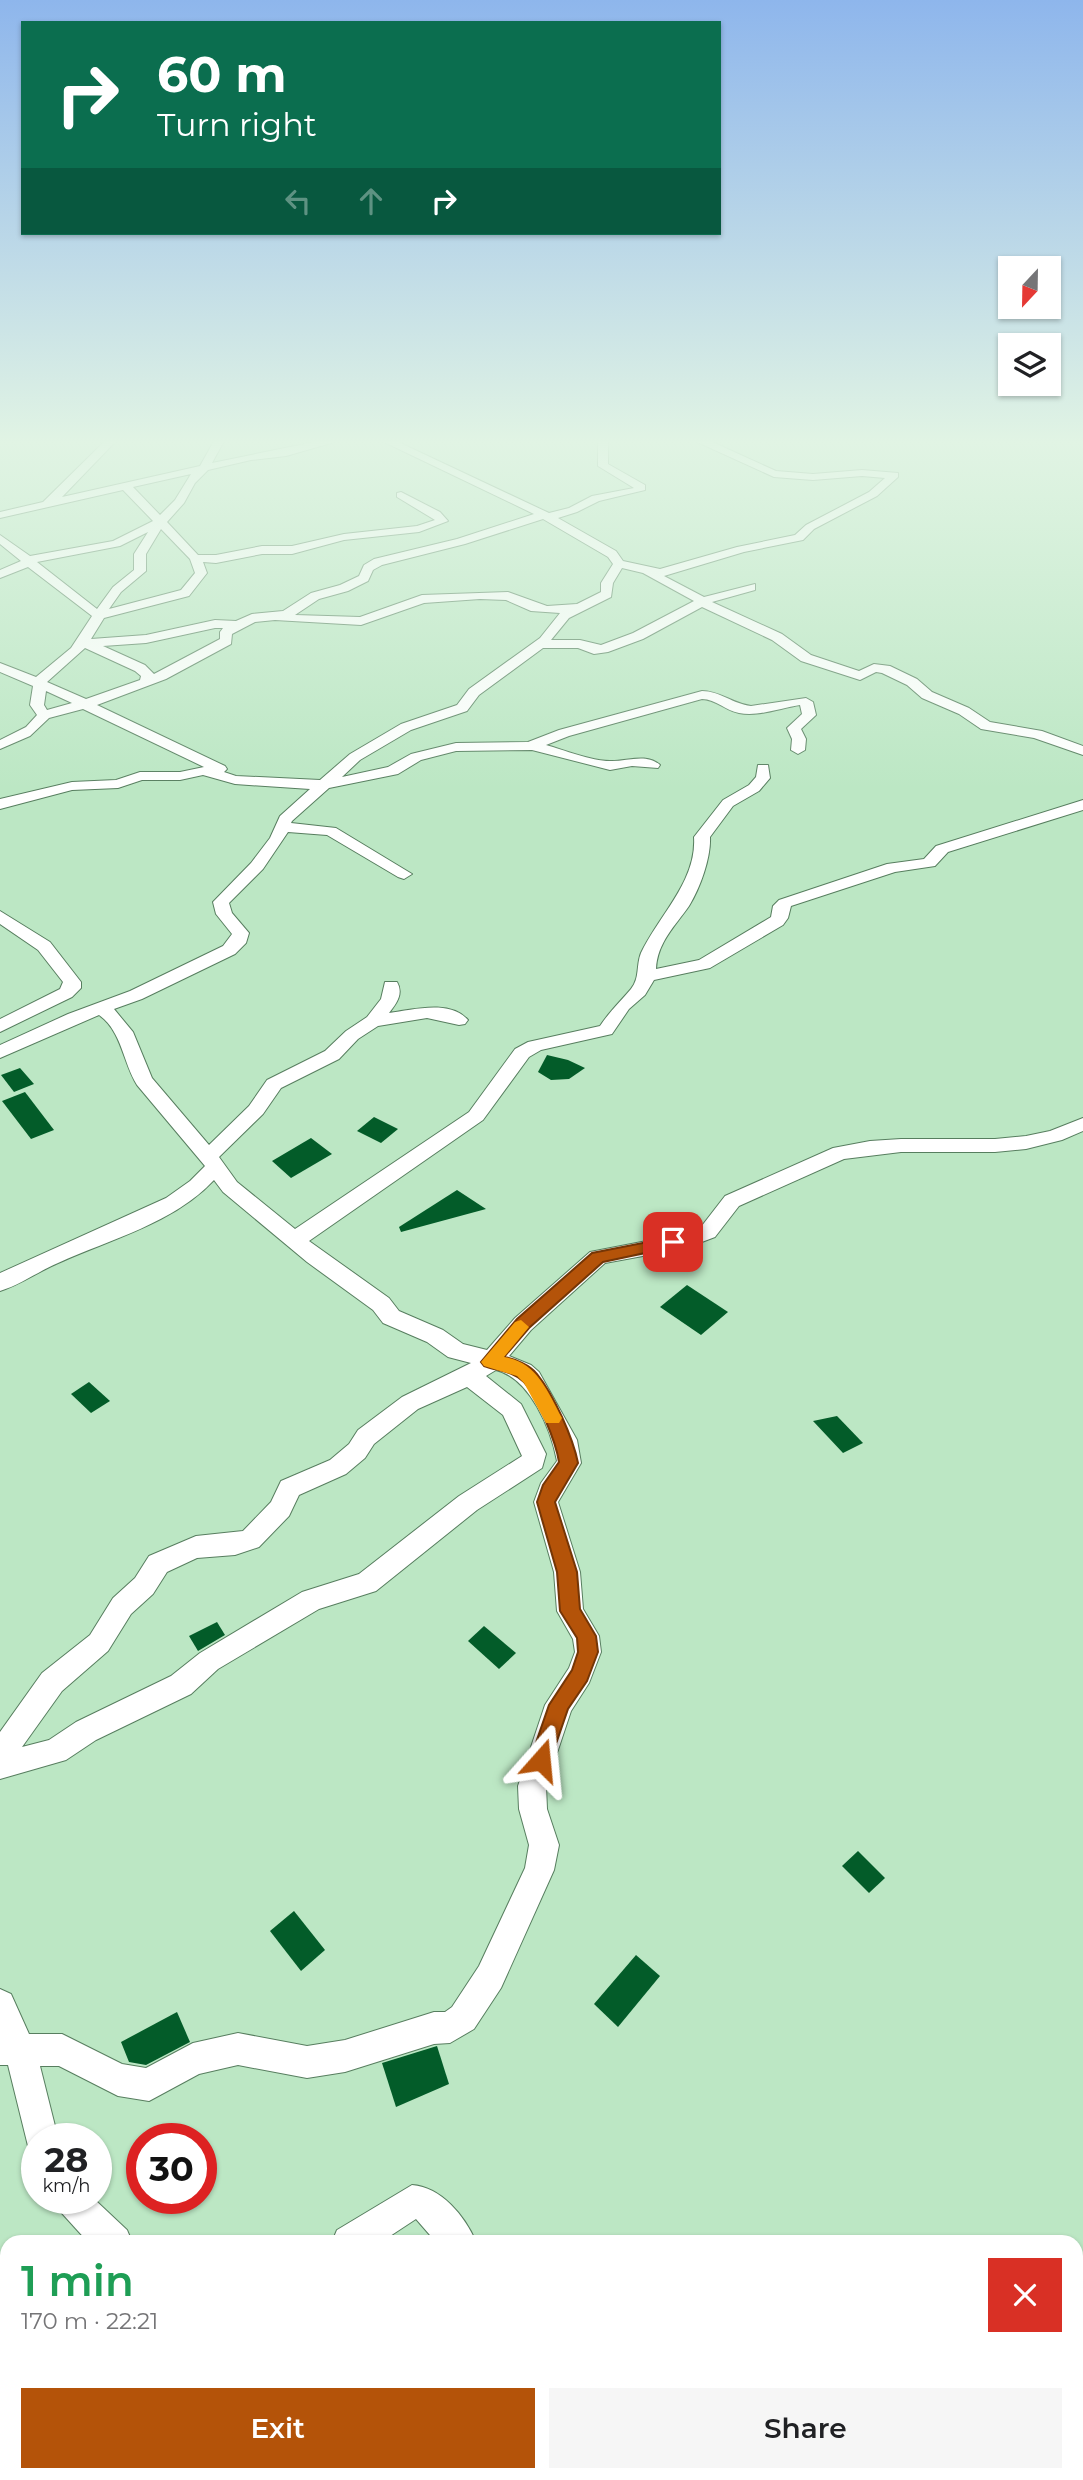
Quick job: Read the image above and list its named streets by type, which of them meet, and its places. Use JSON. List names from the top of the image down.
{
  "north": "bottom",
  "page": {
    "turn": ["60 m", "Turn right"],
    "speed": "28 km/h",
    "limit": "30",
    "heading": ["1 min", "170 m · 22:21"],
    "buttons": ["Exit", "Share"]
  }
}
